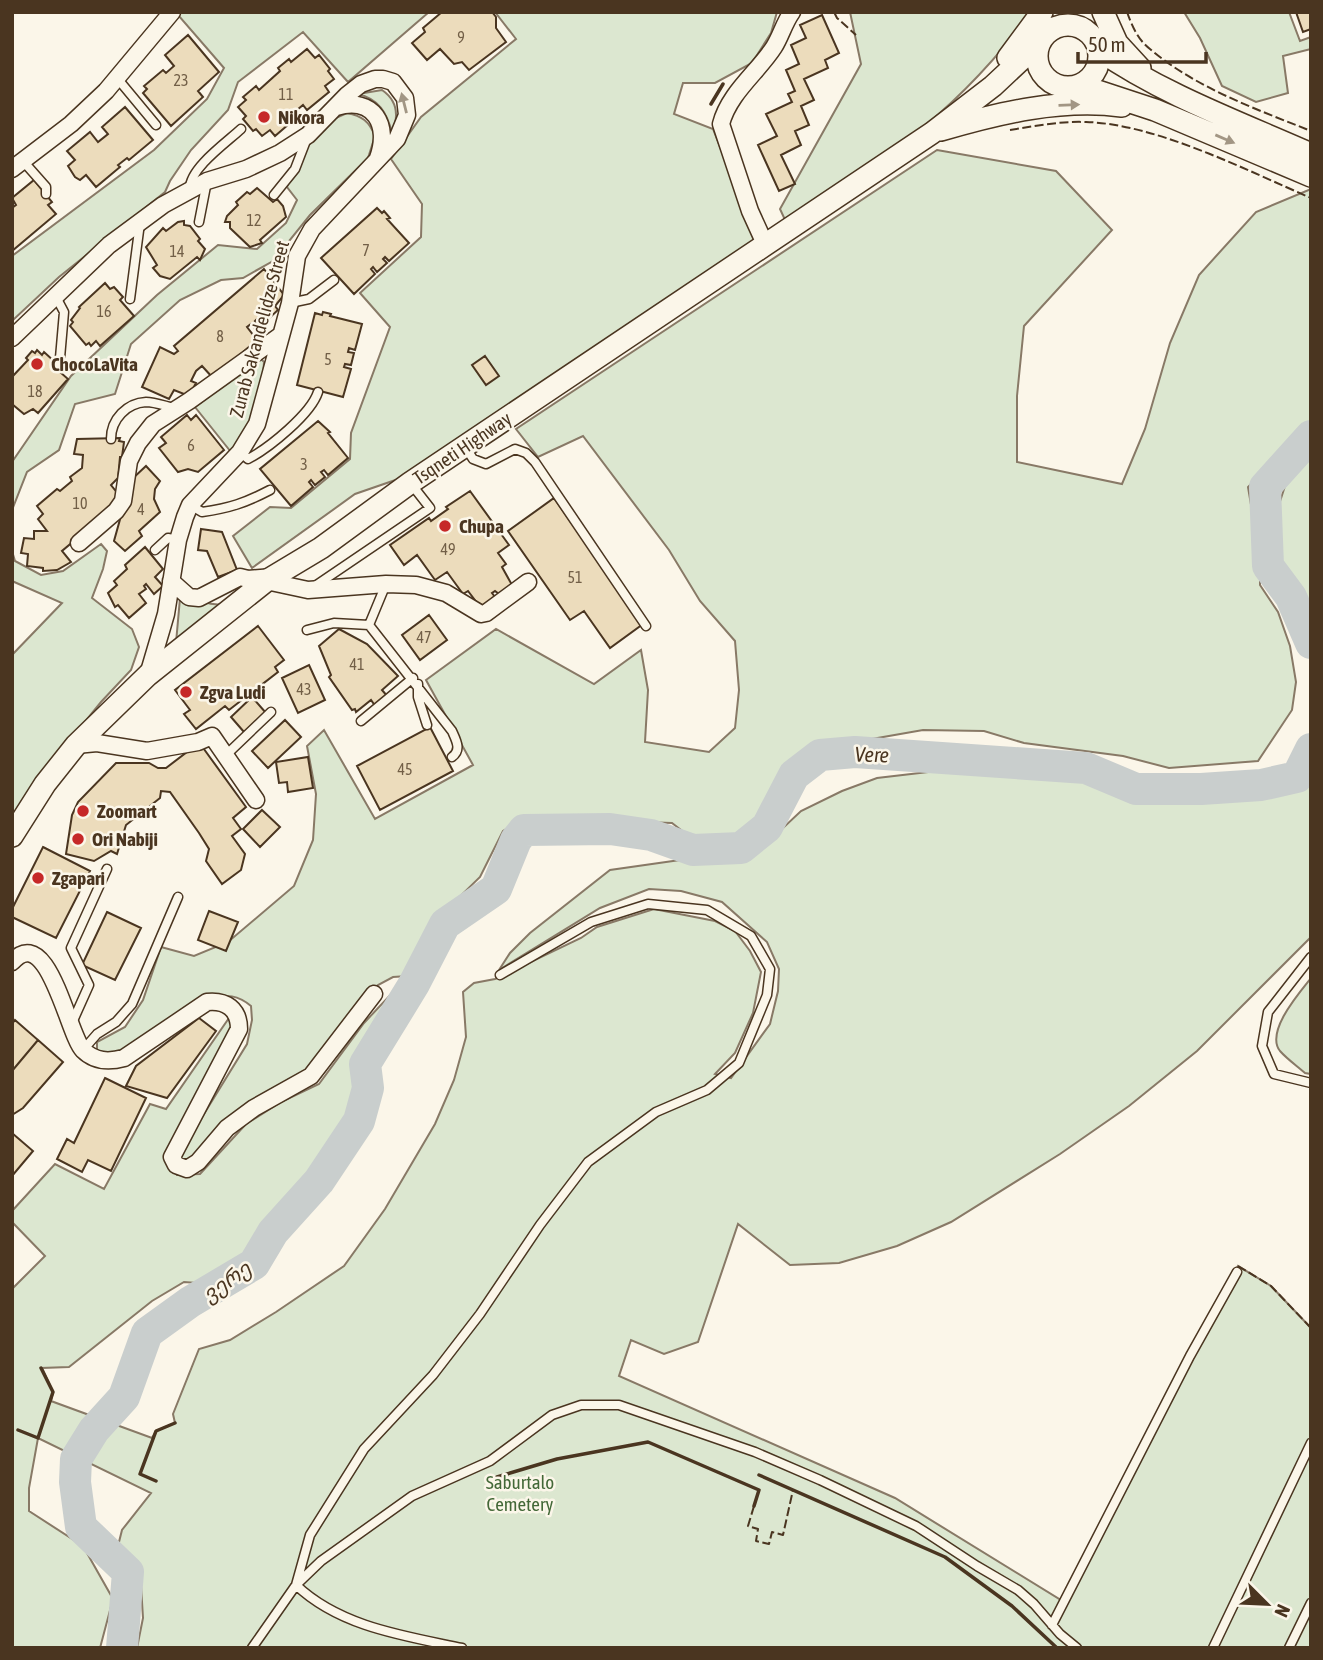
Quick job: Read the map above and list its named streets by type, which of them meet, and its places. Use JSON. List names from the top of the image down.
{
  "streets": {
    "main road": ["Tsqneti Highway"],
    "street": ["Zurab Sakandelidze Street"]
  },
  "crossings": [
    ["Zurab Sakandelidze Street", "Tsqneti Highway"]
  ],
  "water": ["Vere", "ვერე"],
  "parks": ["Saburtalo Cemetery"],
  "places": [
    "Nikora",
    "ChocoLaVita",
    "Chupa",
    "Zgva Ludi",
    "Zoomart",
    "Ori Nabiji",
    "Zgapari"
  ],
  "house_numbers": [
    "9",
    "23",
    "11",
    "12",
    "7",
    "14",
    "16",
    "8",
    "5",
    "18",
    "6",
    "3",
    "10",
    "4",
    "49",
    "51",
    "47",
    "41",
    "43",
    "45"
  ],
  "scale_bar": "50 m",
  "north": "bottom right"
}
